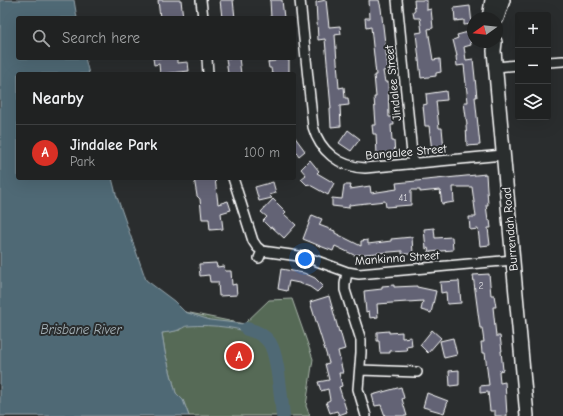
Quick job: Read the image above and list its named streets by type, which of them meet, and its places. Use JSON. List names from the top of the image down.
{
  "streets": {
    "street": [
      "Jindalee Street",
      "Bangalee Street",
      "Burrendah Road",
      "Mankinna Street"
    ]
  },
  "crossings": [
    ["Jindalee Street", "Bangalee Street"],
    ["Bangalee Street", "Burrendah Road"],
    ["Burrendah Road", "Mankinna Street"]
  ],
  "water": ["Brisbane River"],
  "house_numbers": ["41", "2"],
  "north": "left",
  "page": {
    "map_buttons": ["+", "−"],
    "search": "Search here",
    "heading": "Nearby",
    "list": [
      {
        "mark": "A",
        "name": "Jindalee Park",
        "note": "Park",
        "value": "100 m"
      }
    ],
    "pins": "A"
  }
}
